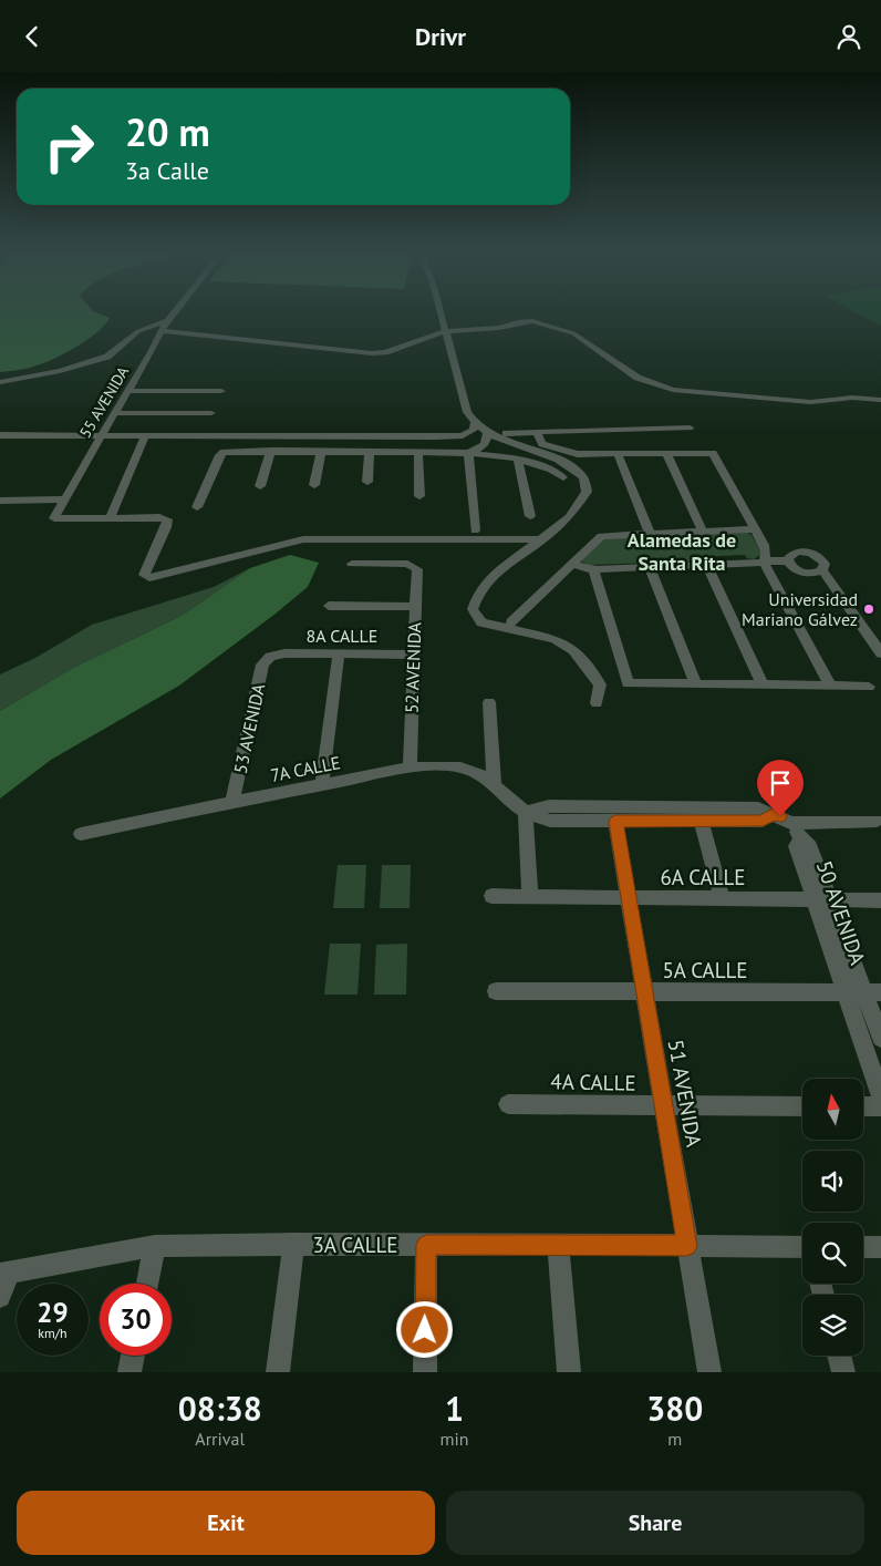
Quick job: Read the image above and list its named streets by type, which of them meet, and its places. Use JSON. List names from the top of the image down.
{
  "streets": {
    "street": [
      "55 AVENIDA",
      "8A CALLE",
      "52 AVENIDA",
      "53 AVENIDA",
      "7A CALLE",
      "6A CALLE",
      "50 AVENIDA",
      "5A CALLE",
      "4A CALLE",
      "51 AVENIDA",
      "3A CALLE"
    ]
  },
  "crossings": [
    ["8A CALLE", "52 AVENIDA"],
    ["8A CALLE", "53 AVENIDA"],
    ["52 AVENIDA", "7A CALLE"],
    ["53 AVENIDA", "7A CALLE"],
    ["7A CALLE", "51 AVENIDA"],
    ["6A CALLE", "50 AVENIDA"],
    ["6A CALLE", "51 AVENIDA"],
    ["50 AVENIDA", "5A CALLE"],
    ["5A CALLE", "51 AVENIDA"],
    ["4A CALLE", "51 AVENIDA"],
    ["51 AVENIDA", "3A CALLE"]
  ],
  "districts": ["Alamedas de Santa Rita"],
  "places": ["Universidad Mariano Gálvez"],
  "north": "top",
  "page": {
    "header": "Drivr",
    "turn": ["20 m", "3a Calle"],
    "speed": "29 km/h",
    "limit": "30",
    "eta": [
      "08:38",
      "Arrival",
      "1",
      "min",
      "380",
      "m"
    ],
    "buttons": ["Exit", "Share"]
  }
}
